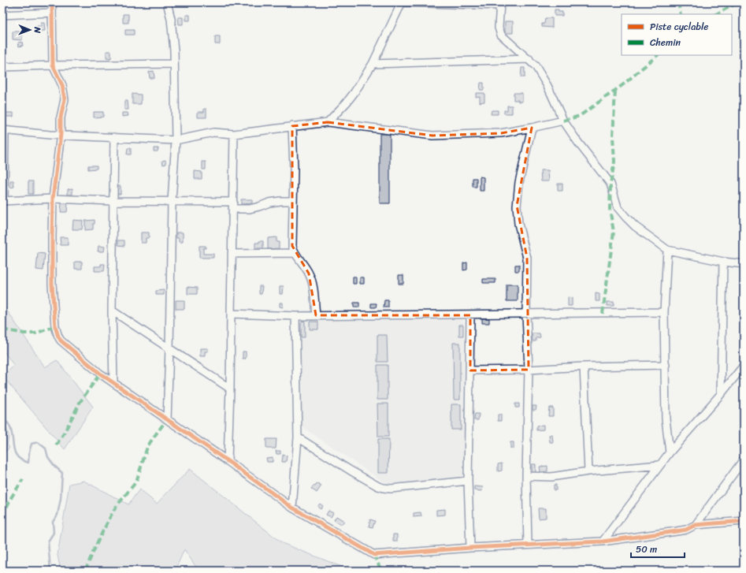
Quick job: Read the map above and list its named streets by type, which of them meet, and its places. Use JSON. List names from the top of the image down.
{
  "legend": ["Piste cyclable", "Chemin"],
  "scale_bar": "50 m",
  "north": "right"
}
